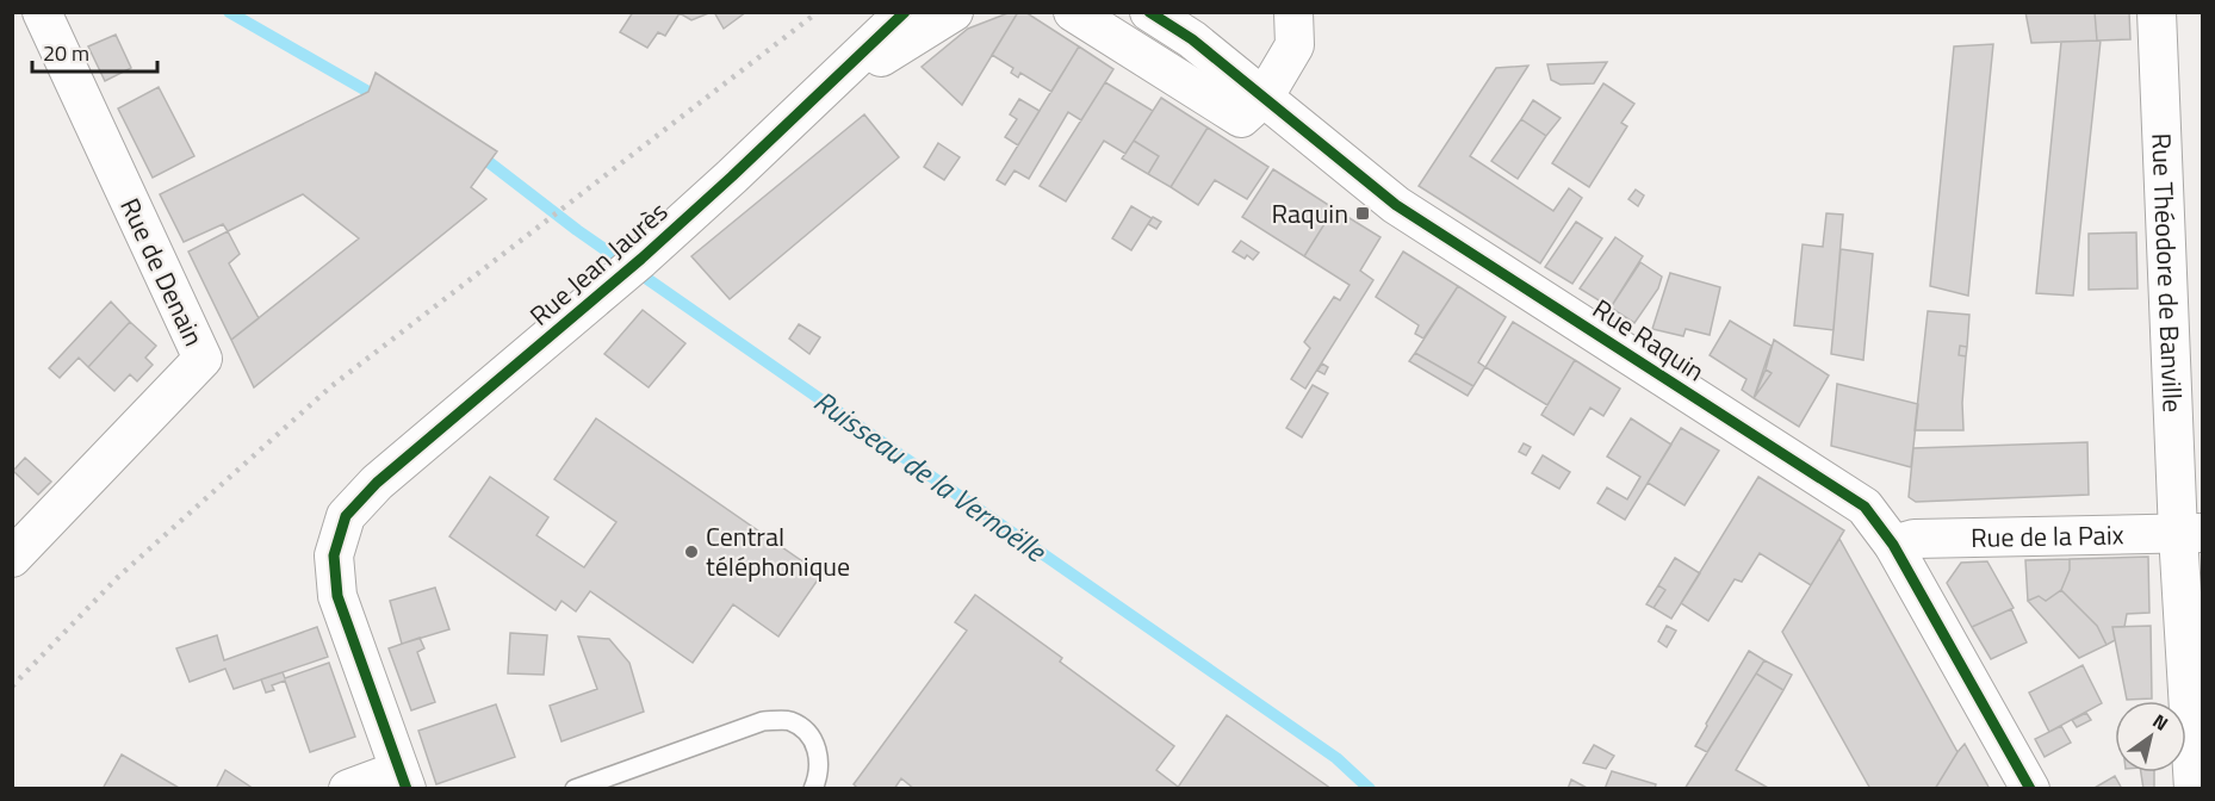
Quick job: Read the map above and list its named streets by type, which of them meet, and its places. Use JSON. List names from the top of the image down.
{
  "streets": {
    "street": [
      "Rue Jean Jaurès",
      "Rue de Denain",
      "Rue Théodore de Banville",
      "Rue Raquin",
      "Rue de la Paix"
    ]
  },
  "crossings": [
    ["Rue Théodore de Banville", "Rue de la Paix"],
    ["Rue Raquin", "Rue de la Paix"]
  ],
  "water": ["Ruisseau de la Vernoëlle"],
  "places": {
    "transit": ["Raquin"],
    "other": ["Central téléphonique"]
  },
  "scale_bar": "20 m",
  "north": "top right"
}
